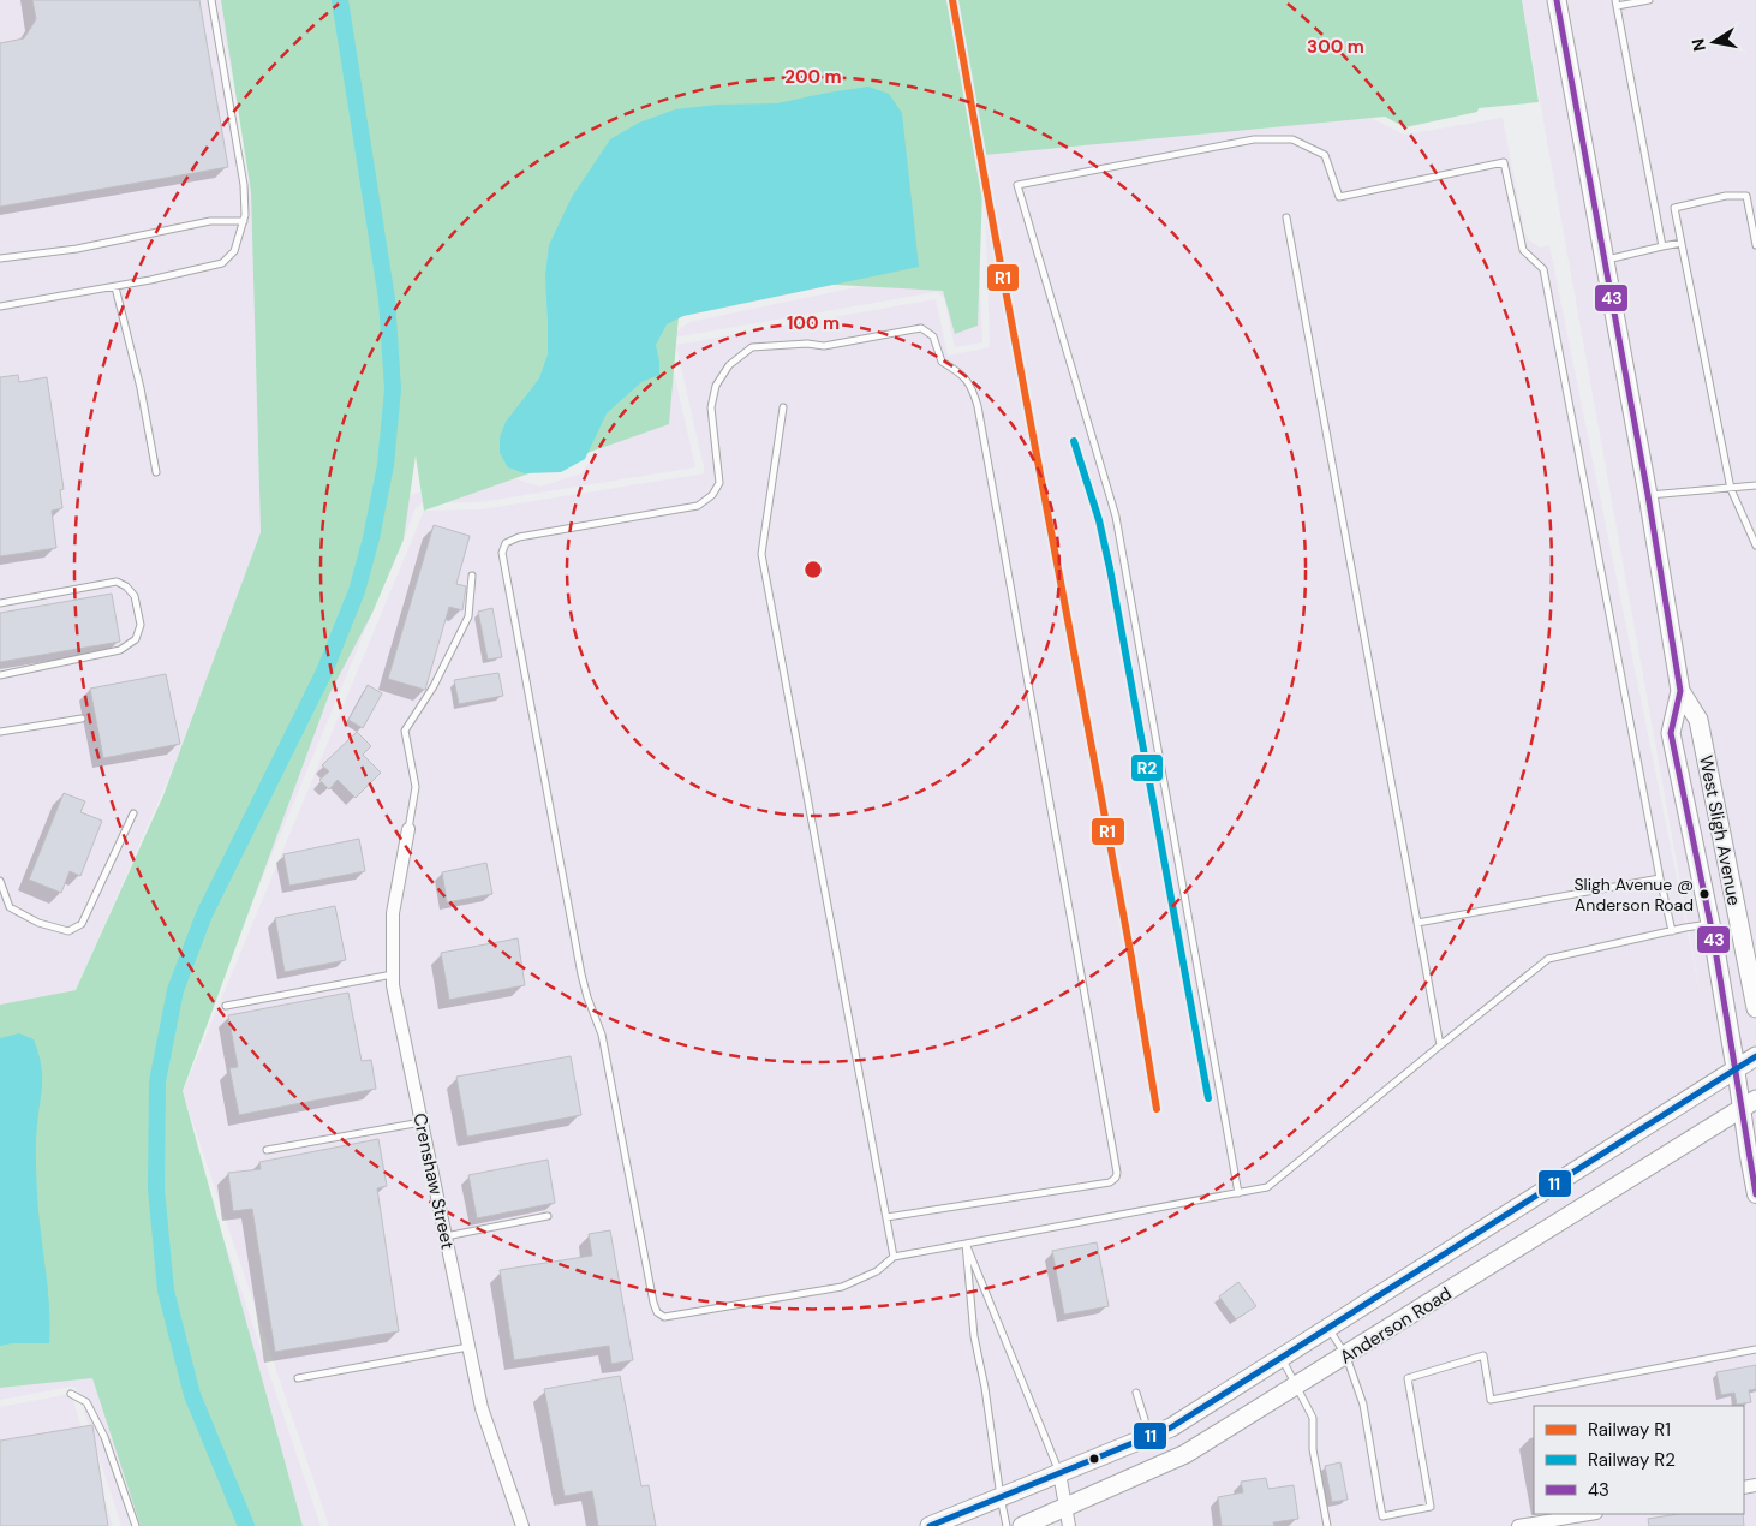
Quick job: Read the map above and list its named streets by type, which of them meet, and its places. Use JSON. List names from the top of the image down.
{
  "streets": {
    "main road": ["West Sligh Avenue", "Anderson Road"],
    "street": ["Crenshaw Street"]
  },
  "crossings": [
    ["West Sligh Avenue", "Anderson Road"]
  ],
  "places": ["Sligh Avenue @ Anderson Road"],
  "lines": [
    "rail line R1",
    "transit line 43",
    "rail line R2",
    "transit line 11"
  ],
  "legend": ["Railway R1", "Railway R2", "43"],
  "north": "left",
  "rings": ["300 m", "200 m", "100 m"]
}
